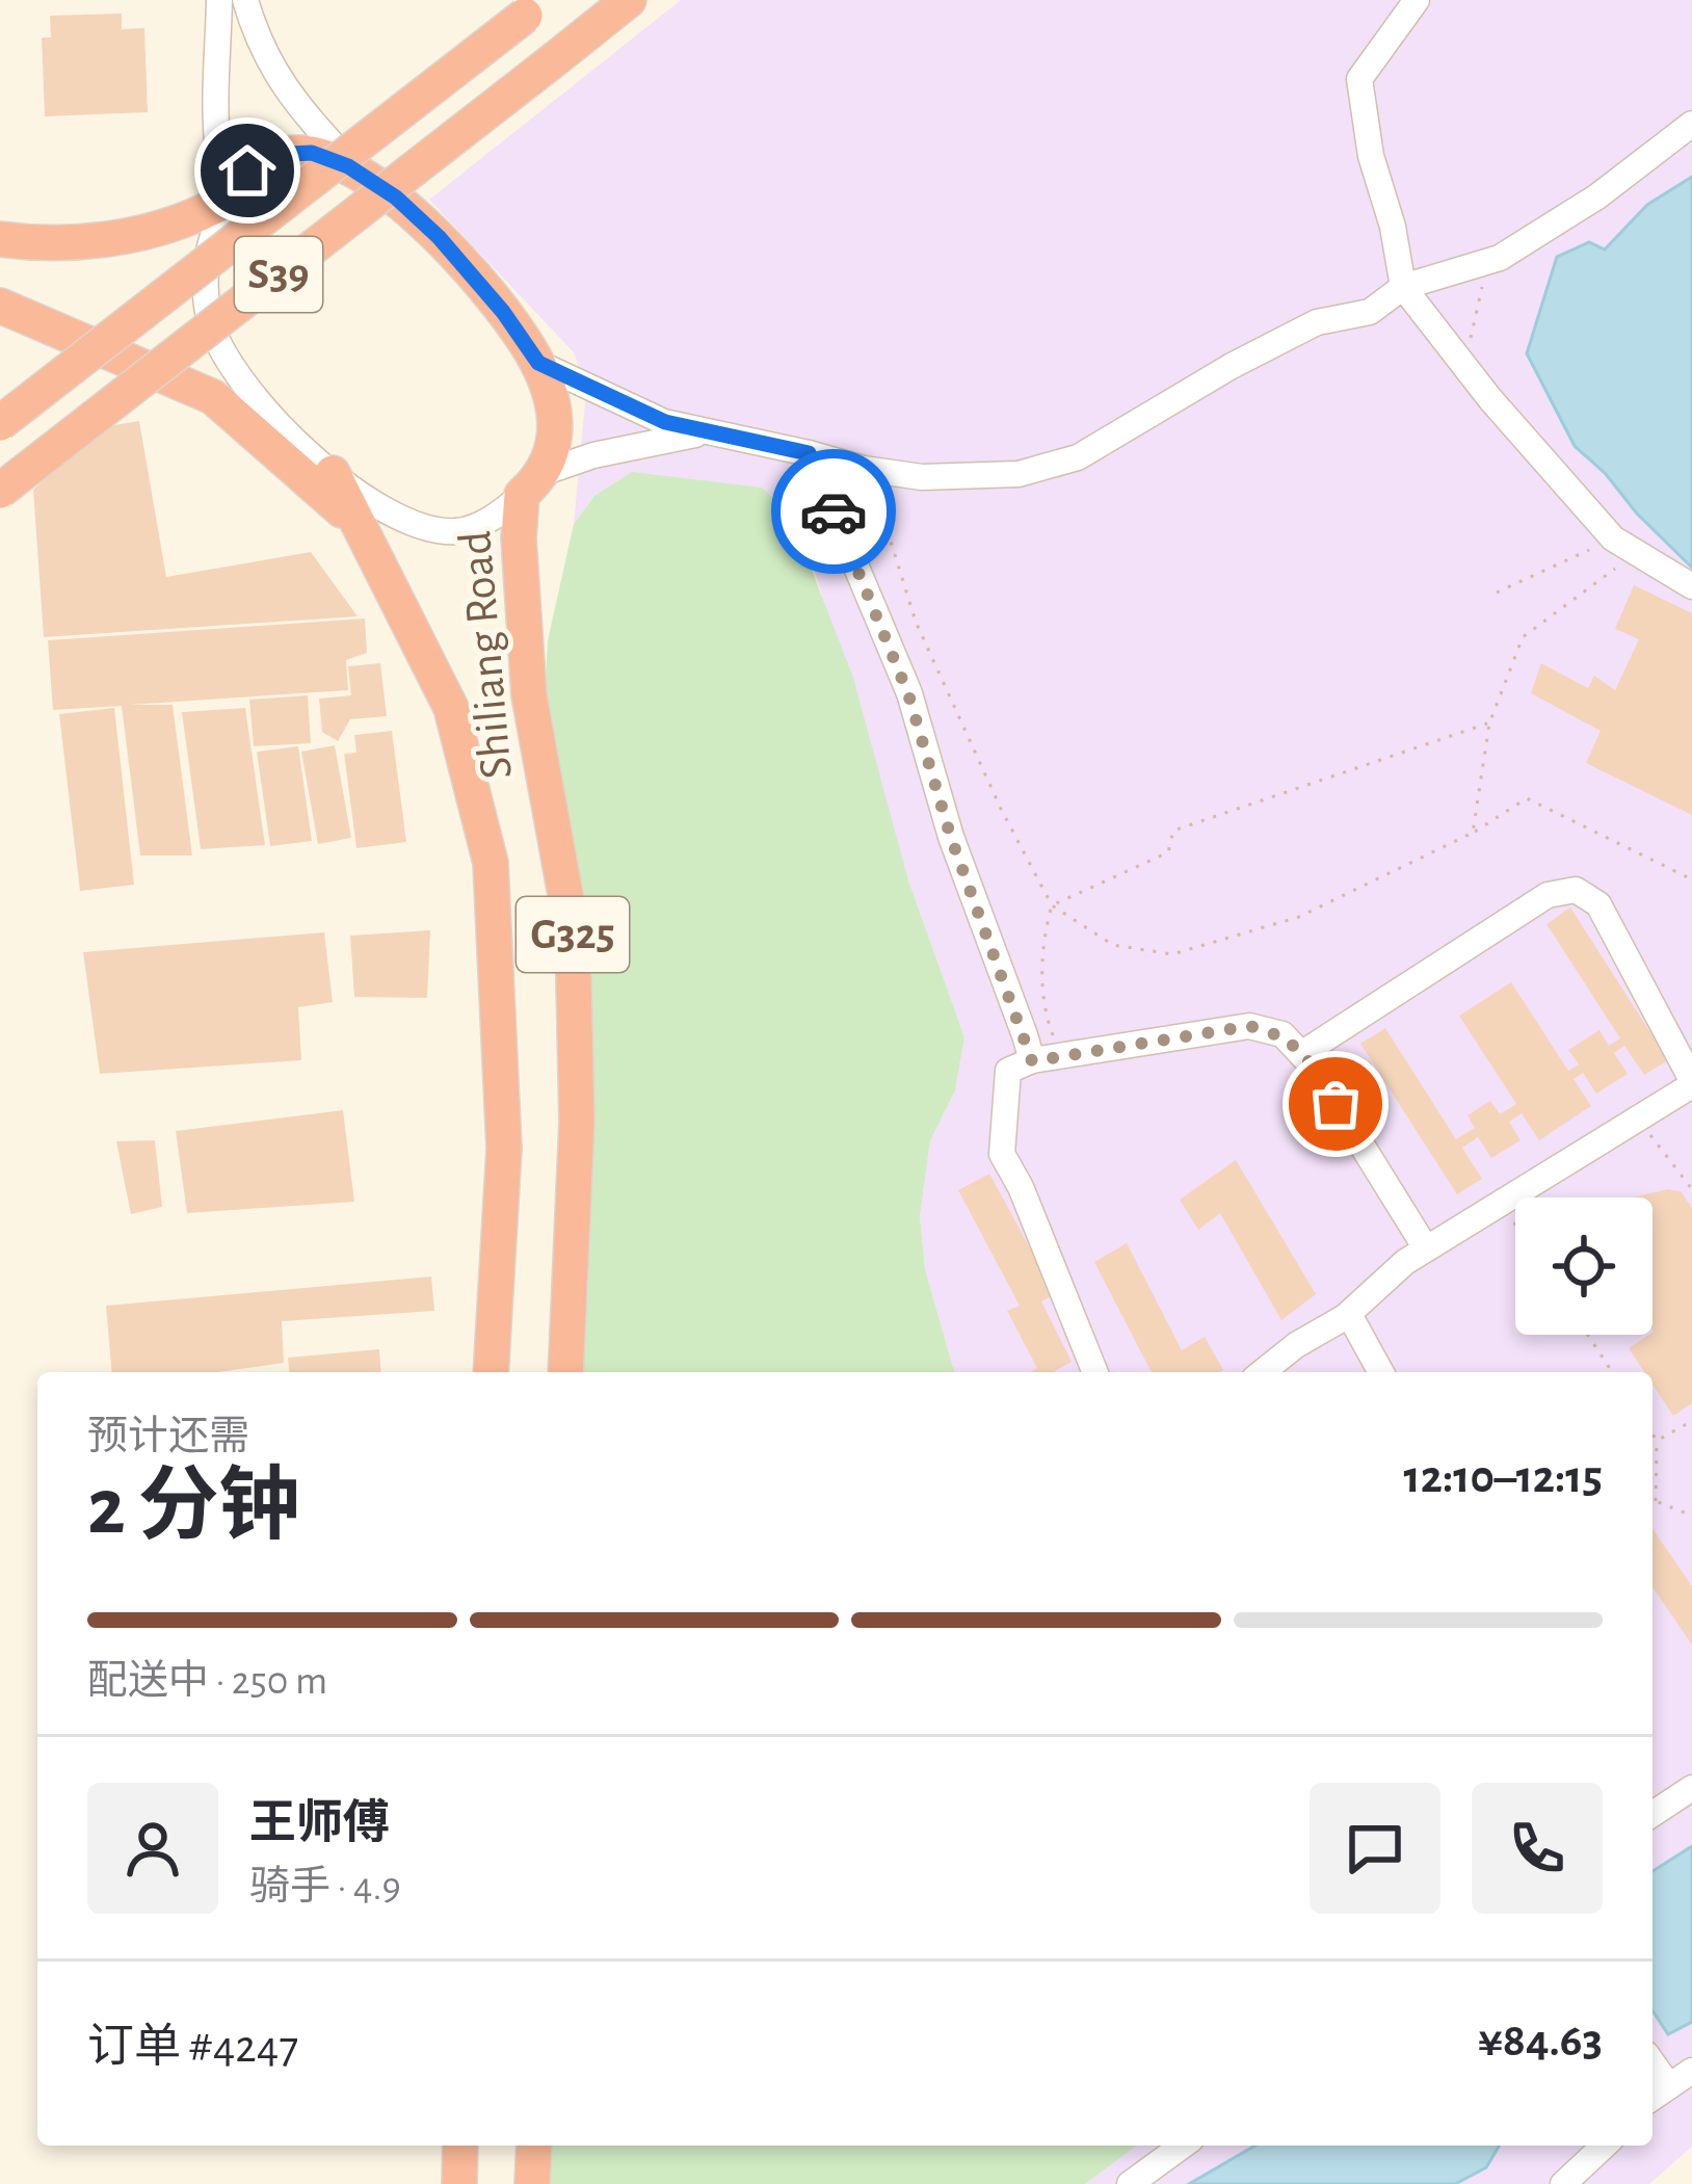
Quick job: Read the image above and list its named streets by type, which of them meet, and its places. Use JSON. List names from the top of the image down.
{
  "streets": {
    "highway": ["S39", "Shiliang Road", "G325"]
  },
  "page": {
    "heading": ["2 分钟", "预计还需", "12:10–12:15"],
    "panel": [
      "王师傅",
      "骑手 · 4.9",
      "订单 #4247",
      "¥84.63"
    ],
    "bar": "配送中 · 250 m"
  }
}
